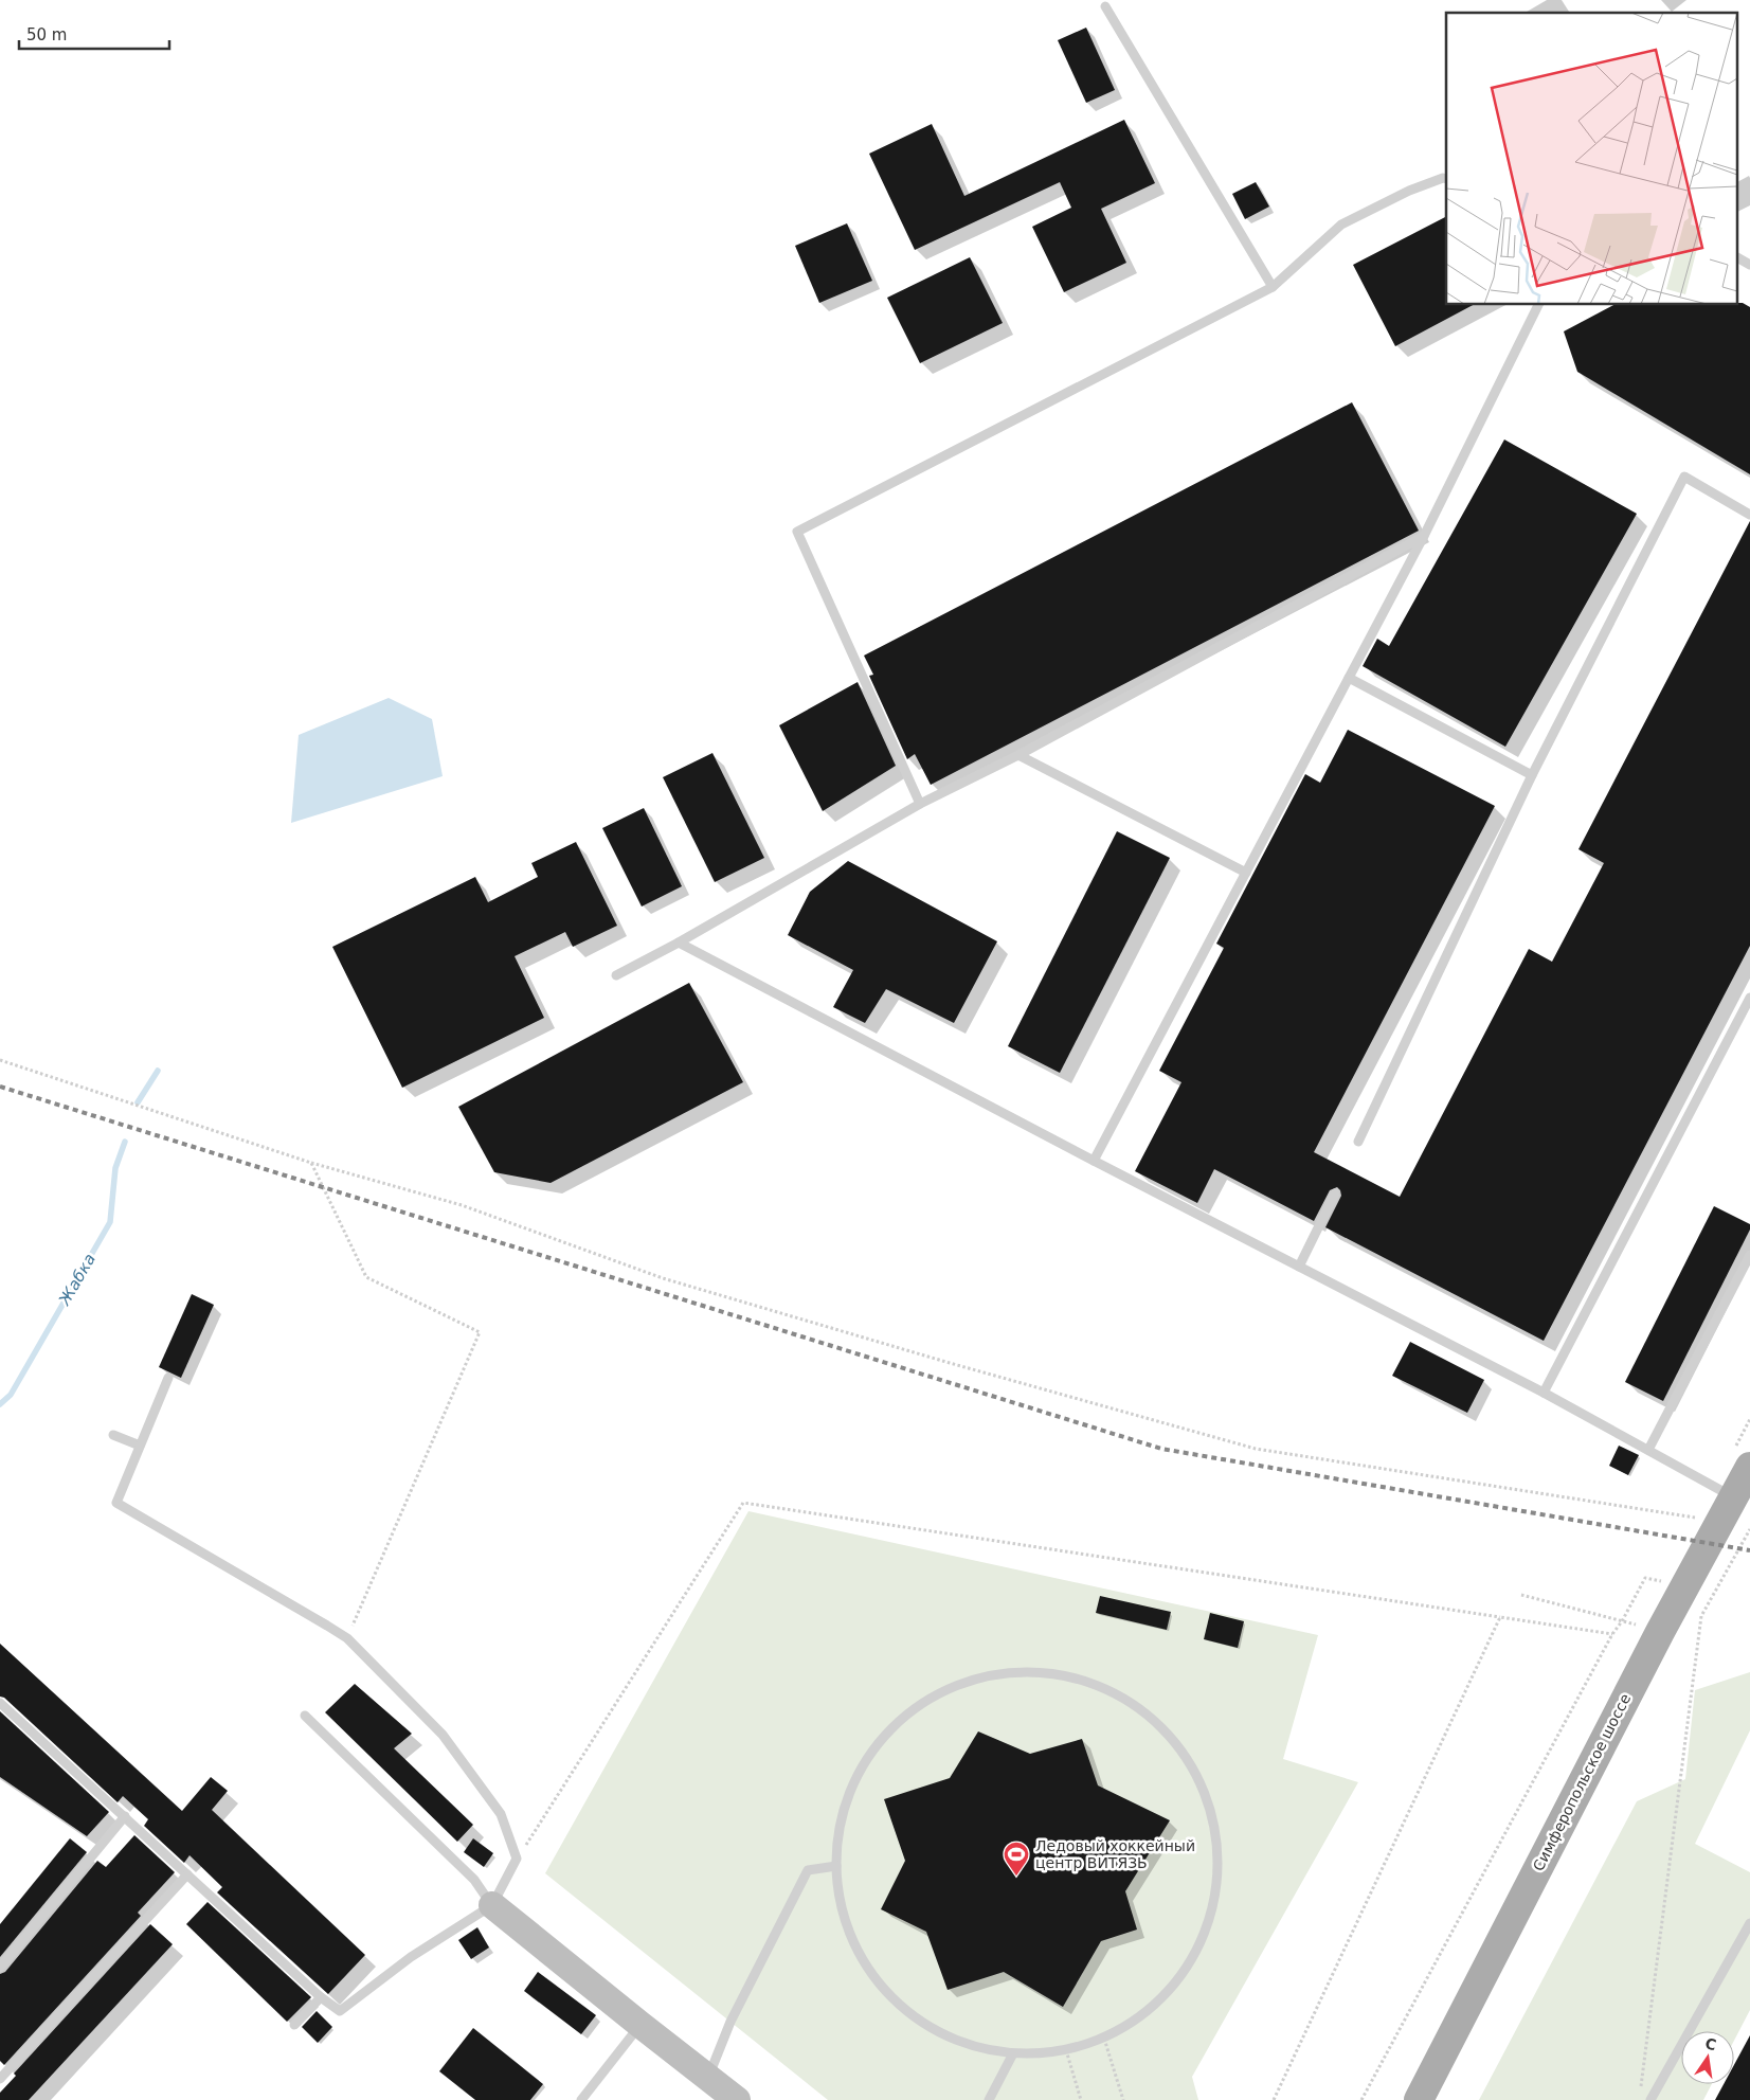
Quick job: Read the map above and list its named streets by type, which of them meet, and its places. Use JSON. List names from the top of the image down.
{
  "streets": {
    "main road": ["Симферопольское шоссе"]
  },
  "water": ["Жабка"],
  "places": {
    "sports": ["Ледовый хоккейный центр ВИТЯЗЬ"]
  },
  "scale_bar": "50 m",
  "north": "top"
}
